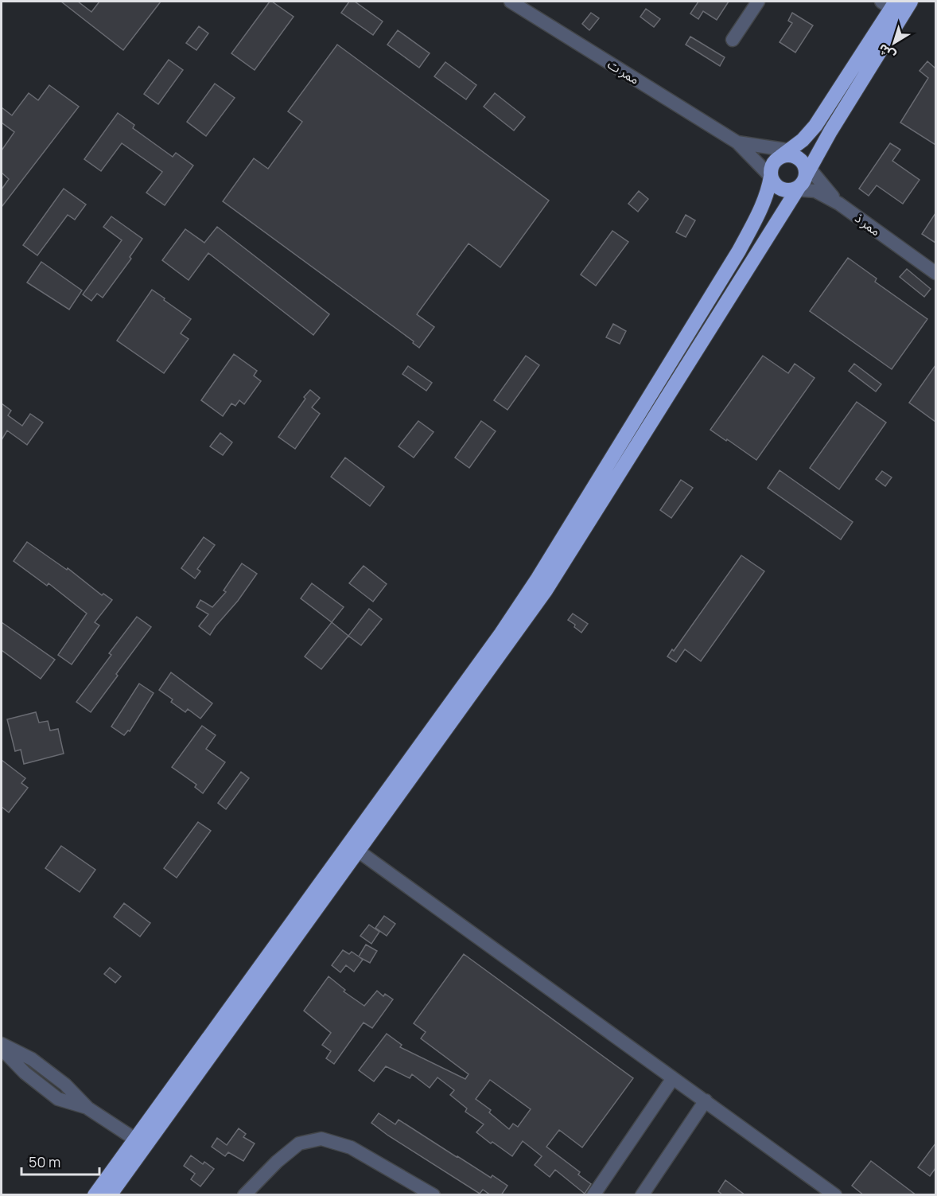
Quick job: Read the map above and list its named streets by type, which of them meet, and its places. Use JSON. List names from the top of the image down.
{
  "streets": {
    "street": ["ممر ت", "ممر ذ"]
  },
  "crossings": [
    ["ممر ت", "ممر ذ"]
  ],
  "scale_bar": "50 m",
  "north": "bottom left"
}
